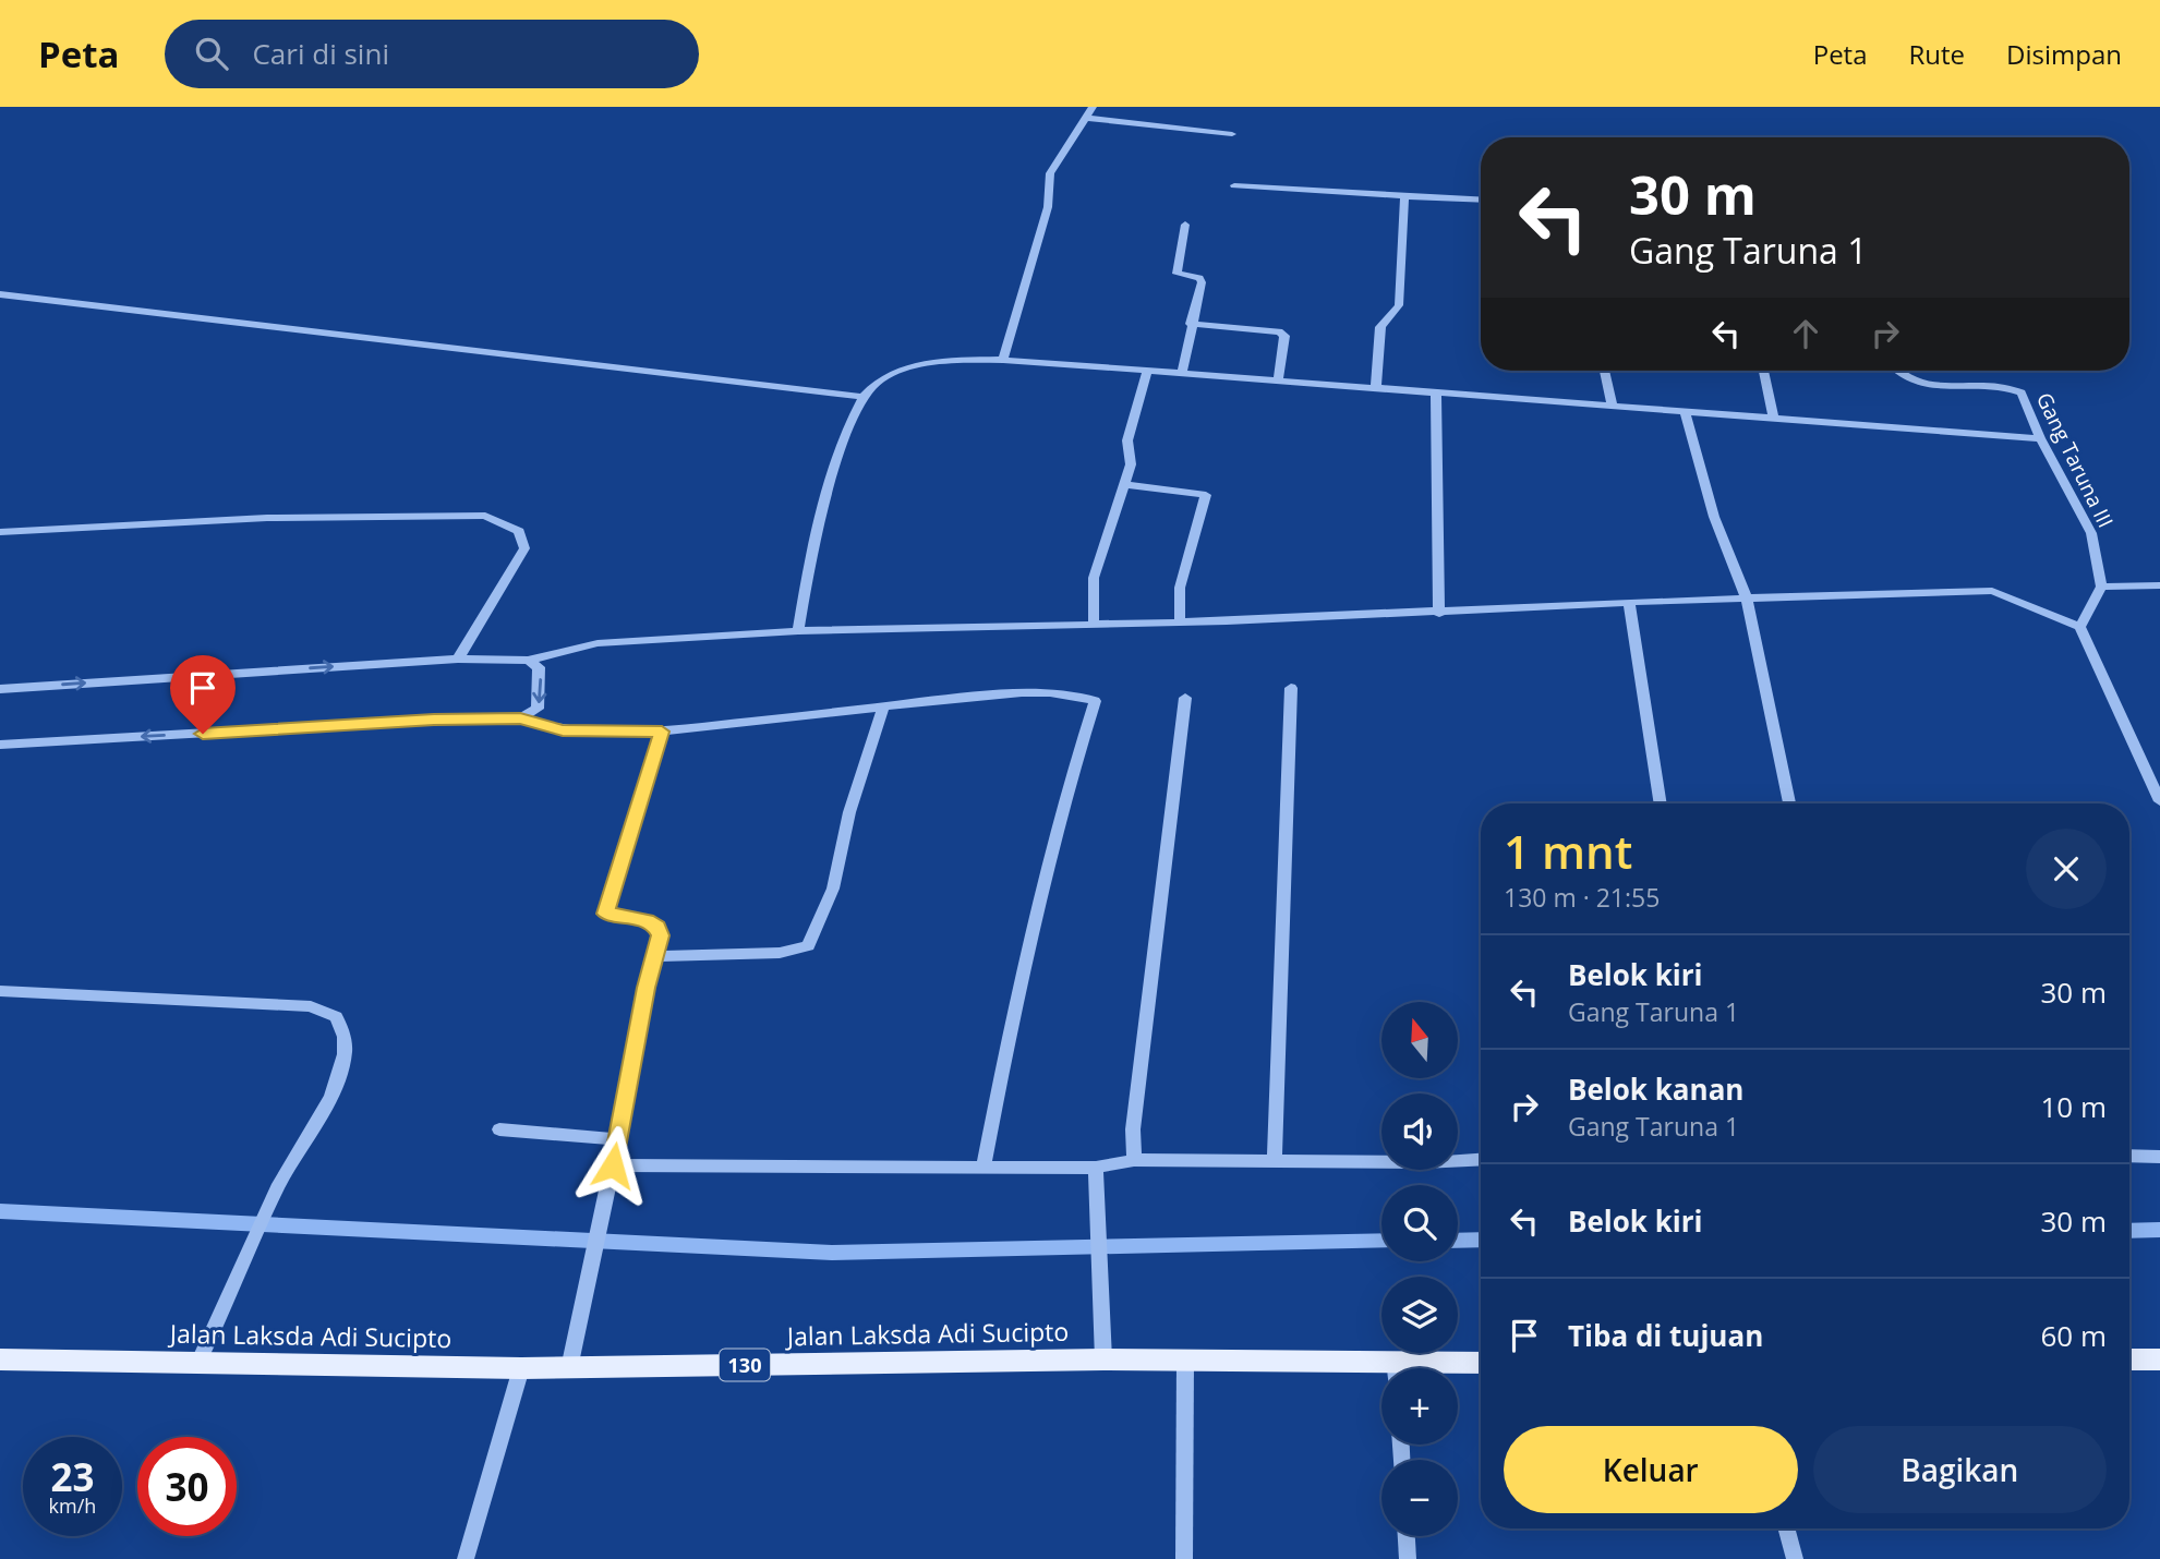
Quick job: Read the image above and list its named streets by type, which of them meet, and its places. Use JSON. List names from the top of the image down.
{
  "streets": {
    "main road": ["Jalan Laksda Adi Sucipto", "130"],
    "street": ["Gang Taruna III"]
  },
  "north": "top",
  "page": {
    "header": "Peta",
    "search": "Cari di sini",
    "nav": ["Peta", "Rute", "Disimpan"],
    "turn": ["30 m", "Gang Taruna 1"],
    "heading": ["1 mnt", "130 m · 21:55"],
    "list": [
      {
        "name": "Belok kiri",
        "note": "Gang Taruna 1",
        "value": "30 m"
      },
      {
        "name": "Belok kanan",
        "note": "Gang Taruna 1",
        "value": "10 m"
      },
      {
        "name": "Belok kiri",
        "value": "30 m"
      },
      {
        "name": "Tiba di tujuan",
        "value": "60 m"
      }
    ],
    "map_buttons": ["+", "−"],
    "buttons": ["Keluar", "Bagikan"],
    "speed": "23 km/h",
    "limit": "30"
  }
}
